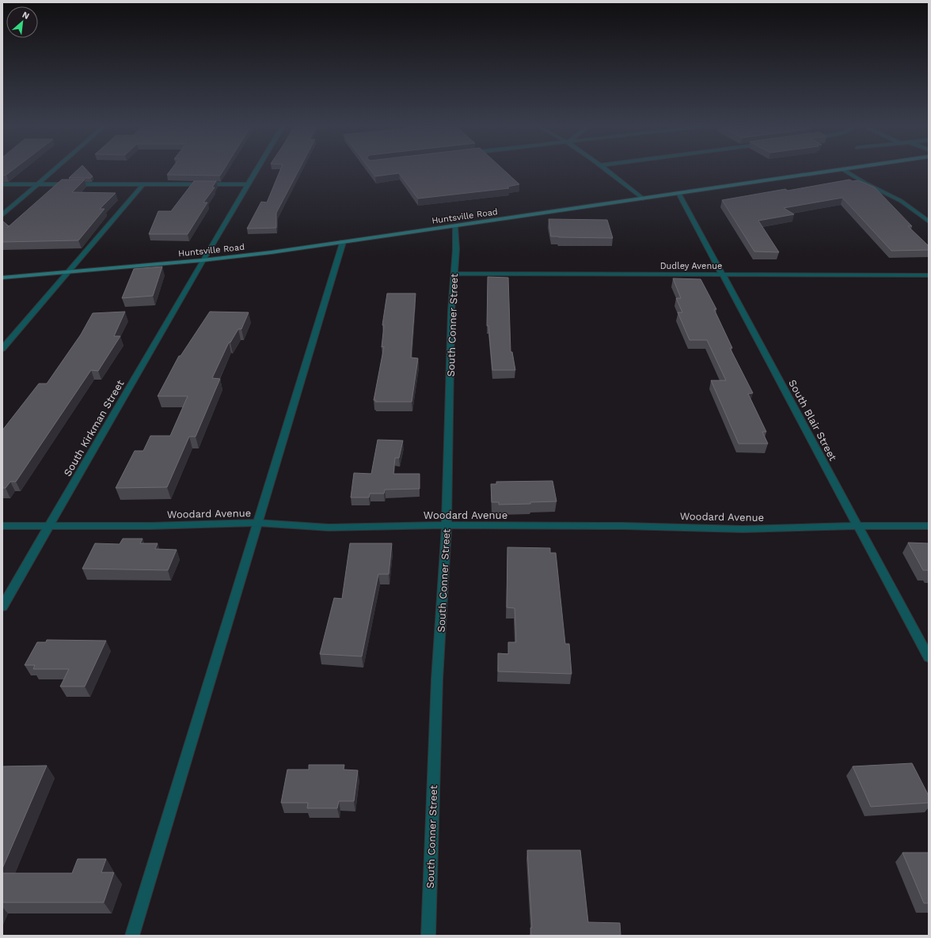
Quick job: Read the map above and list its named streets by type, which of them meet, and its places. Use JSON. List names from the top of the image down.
{
  "streets": {
    "main road": ["Huntsville Road"],
    "street": [
      "Dudley Avenue",
      "South Conner Street",
      "South Blair Street",
      "South Kirkman Street",
      "Woodard Avenue"
    ]
  },
  "crossings": [
    ["Huntsville Road", "South Conner Street"],
    ["Huntsville Road", "South Blair Street"],
    ["Huntsville Road", "South Kirkman Street"],
    ["Dudley Avenue", "South Conner Street"],
    ["Dudley Avenue", "South Blair Street"],
    ["South Conner Street", "Woodard Avenue"],
    ["South Blair Street", "Woodard Avenue"],
    ["South Kirkman Street", "Woodard Avenue"]
  ],
  "north": "top right"
}
